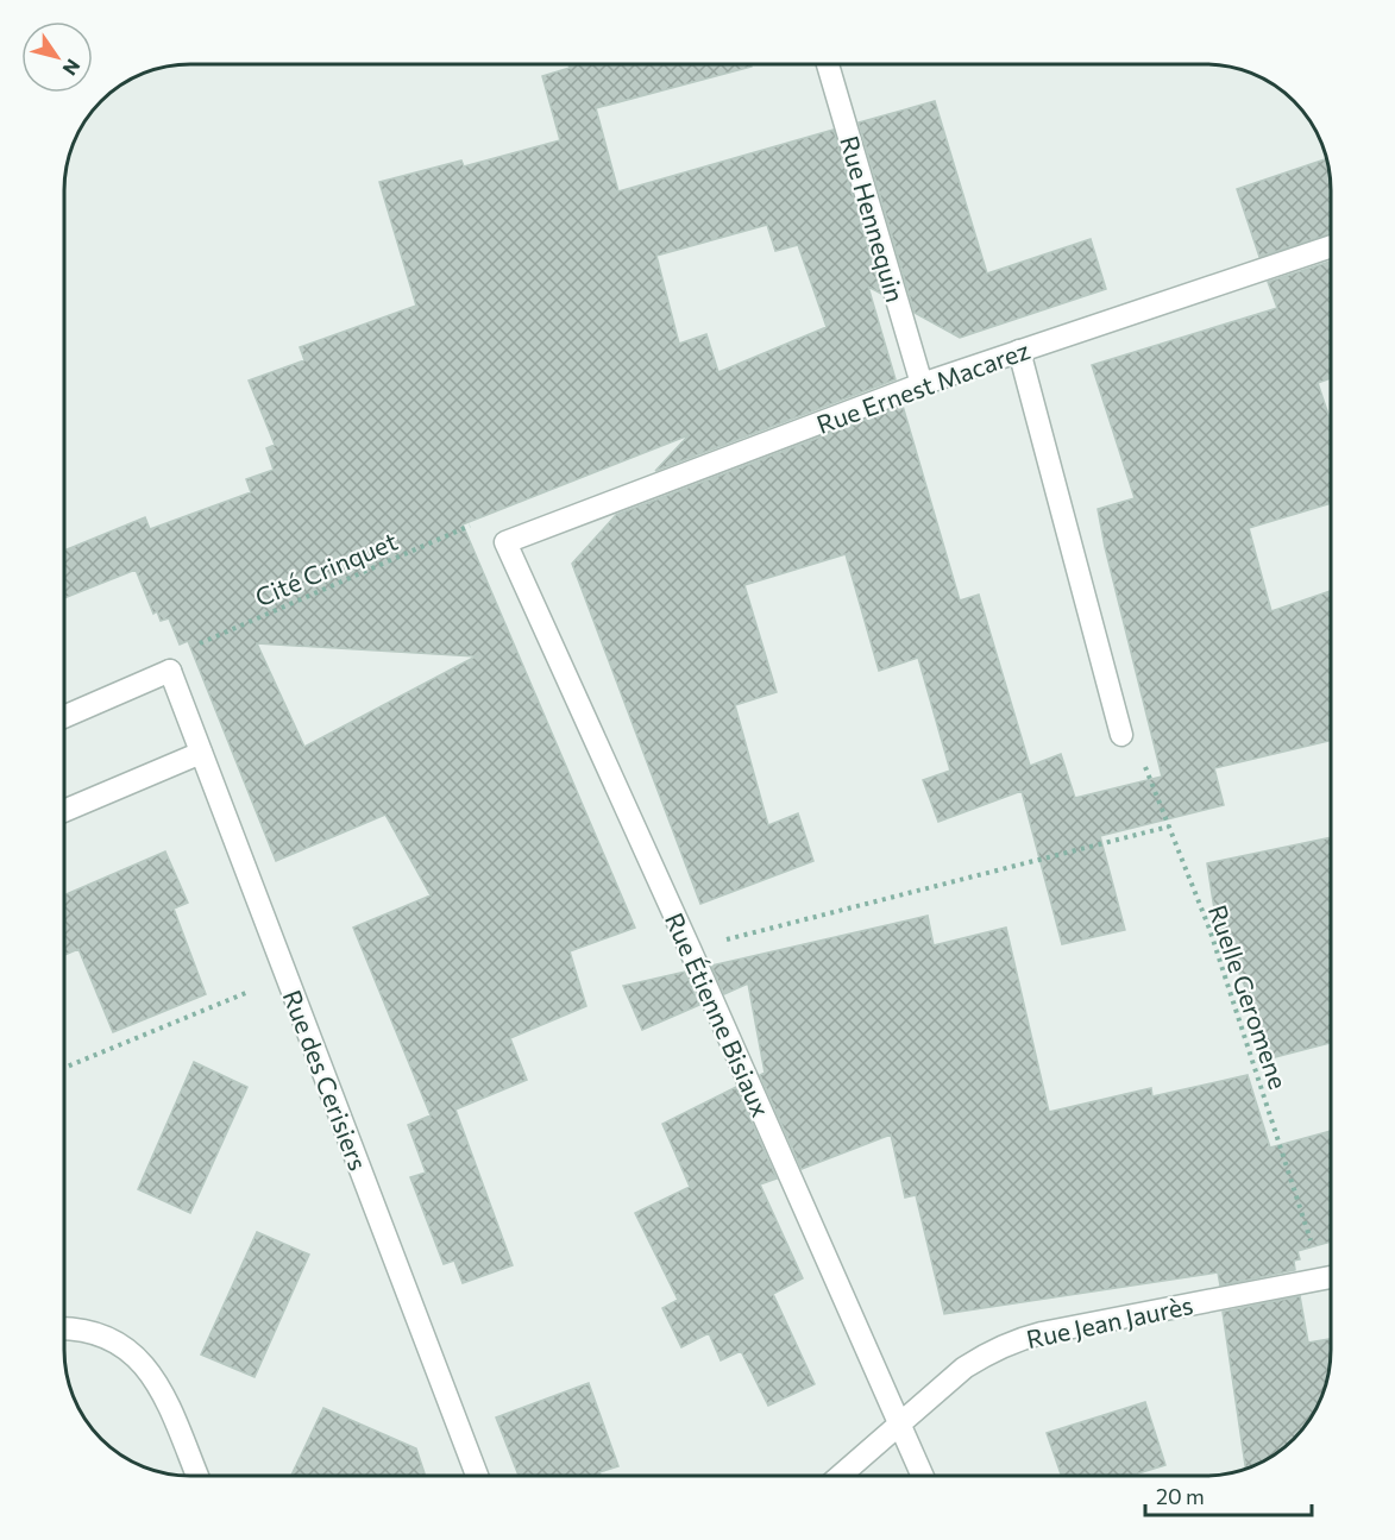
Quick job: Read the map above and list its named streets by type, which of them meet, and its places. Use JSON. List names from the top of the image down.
{
  "streets": {
    "street": [
      "Rue Hennequin",
      "Rue Ernest Macarez",
      "Rue Étienne Bisiaux",
      "Rue des Cerisiers",
      "Rue Jean Jaurès"
    ],
    "path": ["Cité Crinquet", "Ruelle Geromene"]
  },
  "crossings": [
    ["Rue Hennequin", "Rue Ernest Macarez"],
    ["Rue Ernest Macarez", "Cité Crinquet"],
    ["Rue Ernest Macarez", "Rue Étienne Bisiaux"],
    ["Cité Crinquet", "Rue Étienne Bisiaux"],
    ["Cité Crinquet", "Rue des Cerisiers"],
    ["Rue Étienne Bisiaux", "Rue Jean Jaurès"]
  ],
  "scale_bar": "20 m",
  "north": "bottom right"
}
